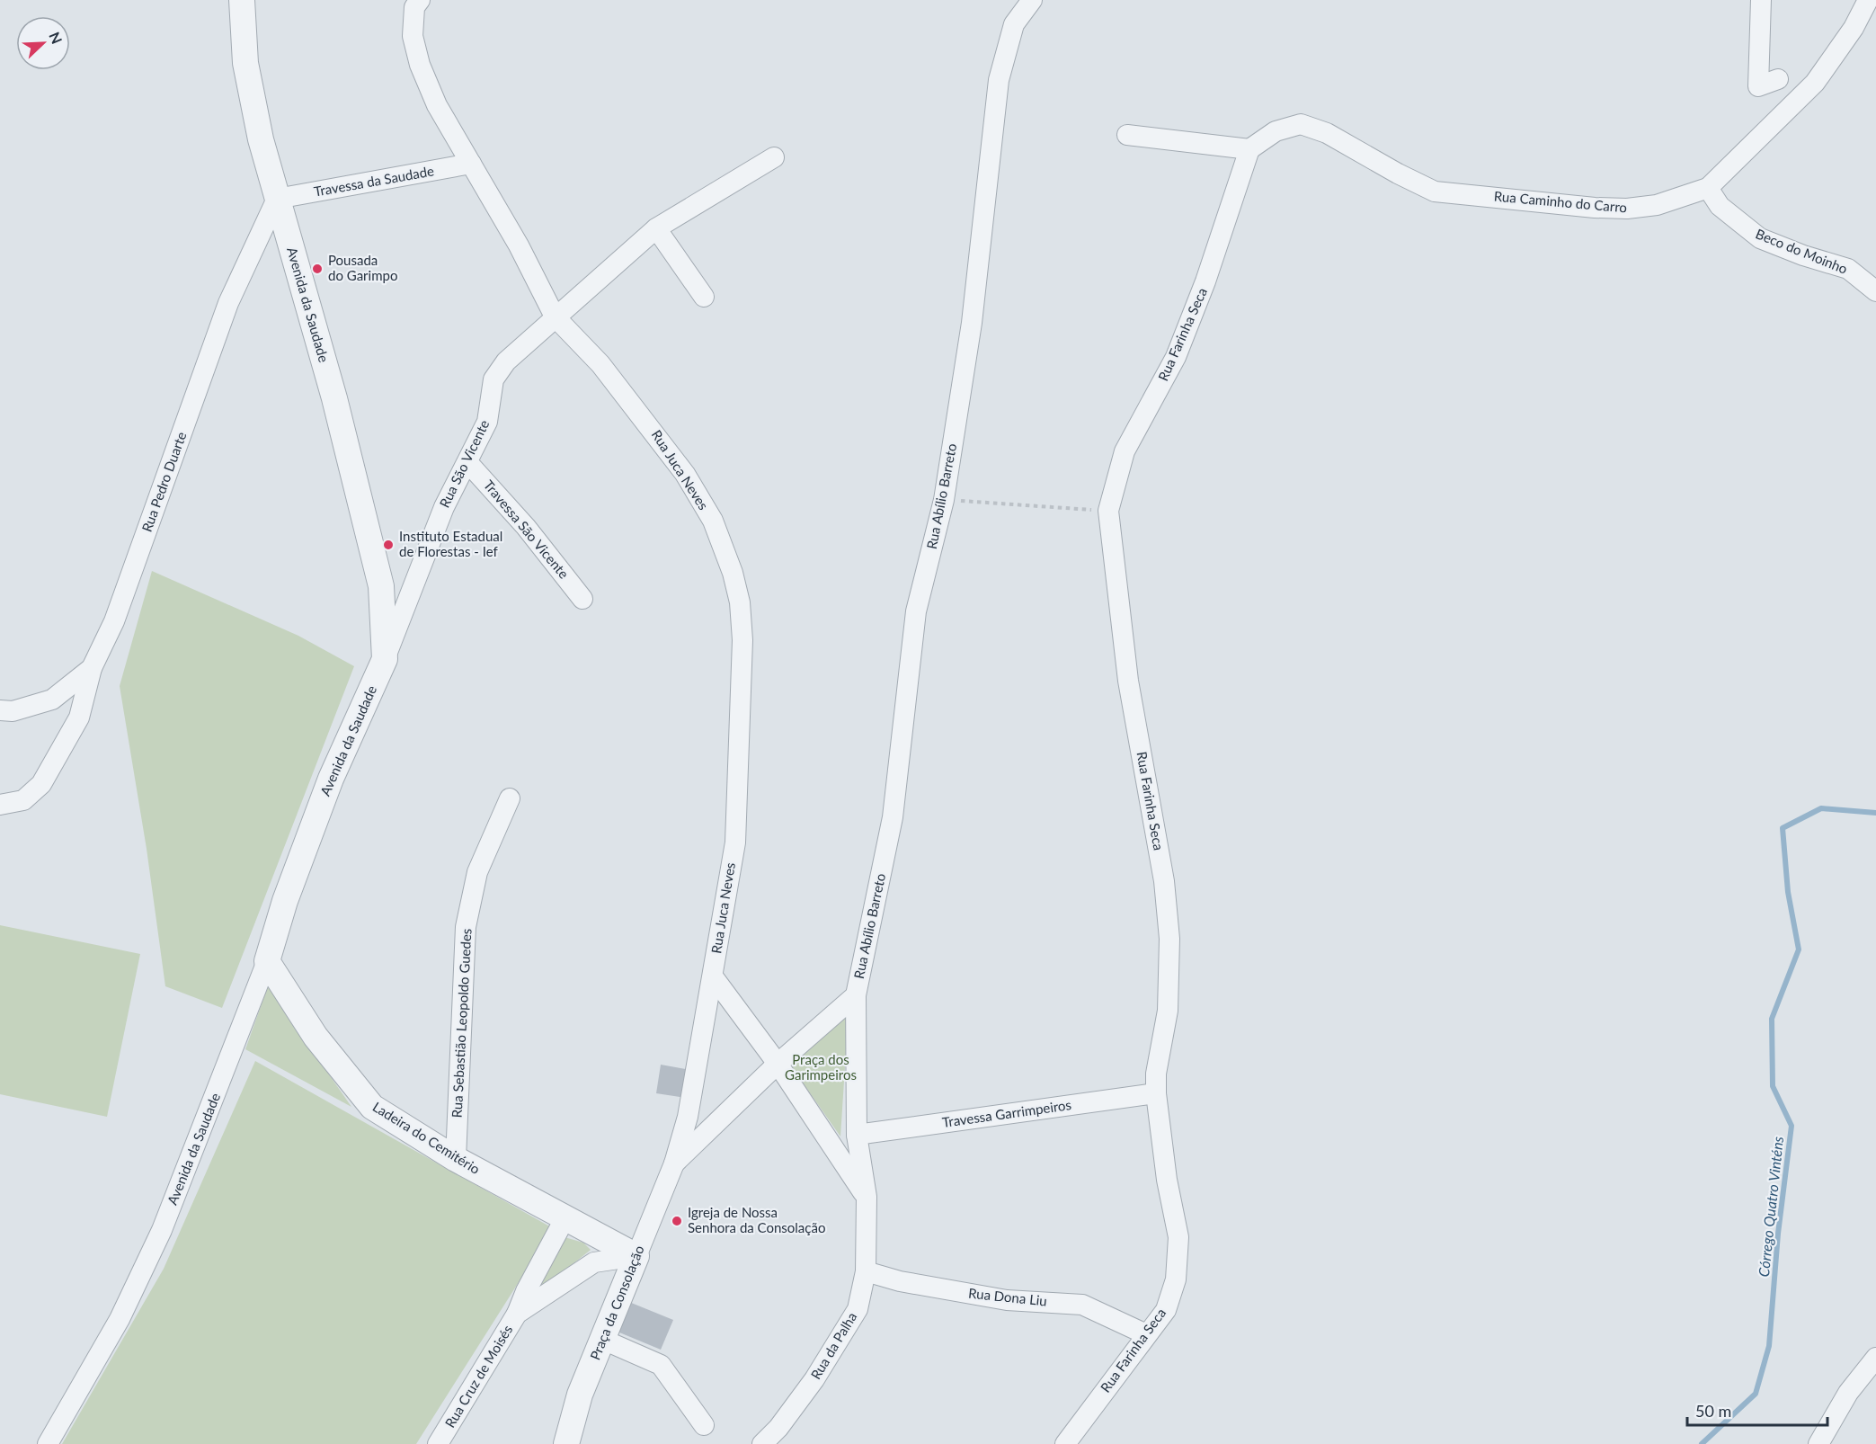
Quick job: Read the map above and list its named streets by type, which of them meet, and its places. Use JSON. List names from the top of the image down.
{
  "streets": {
    "street": [
      "Travessa da Saudade",
      "Rua Caminho do Carro",
      "Beco do Moinho",
      "Avenida da Saudade",
      "Rua Farinha Seca",
      "Rua São Vicente",
      "Rua Juca Neves",
      "Rua Pedro Duarte",
      "Rua Abílio Barreto",
      "Travessa São Vicente",
      "Rua Sebastião Leopoldo Guedes",
      "Travessa Garrimpeiros",
      "Ladeira do Cemitério",
      "Rua Dona Liu",
      "Praça da Consolação",
      "Rua da Palha",
      "Rua Cruz de Moisés"
    ]
  },
  "crossings": [
    ["Travessa da Saudade", "Avenida da Saudade"],
    ["Travessa da Saudade", "Rua Juca Neves"],
    ["Travessa da Saudade", "Rua Pedro Duarte"],
    ["Rua Caminho do Carro", "Beco do Moinho"],
    ["Rua Caminho do Carro", "Rua Farinha Seca"],
    ["Avenida da Saudade", "Rua São Vicente"],
    ["Avenida da Saudade", "Rua Pedro Duarte"],
    ["Avenida da Saudade", "Ladeira do Cemitério"],
    ["Rua Farinha Seca", "Travessa Garrimpeiros"],
    ["Rua Farinha Seca", "Rua Dona Liu"],
    ["Rua São Vicente", "Rua Juca Neves"],
    ["Rua São Vicente", "Travessa São Vicente"],
    ["Rua Juca Neves", "Praça da Consolação"],
    ["Rua Abílio Barreto", "Travessa Garrimpeiros"],
    ["Rua Abílio Barreto", "Rua da Palha"],
    ["Rua Sebastião Leopoldo Guedes", "Ladeira do Cemitério"],
    ["Travessa Garrimpeiros", "Rua da Palha"],
    ["Ladeira do Cemitério", "Praça da Consolação"],
    ["Ladeira do Cemitério", "Rua Cruz de Moisés"],
    ["Rua Dona Liu", "Rua da Palha"],
    ["Praça da Consolação", "Rua Cruz de Moisés"]
  ],
  "water": ["Córrego Quatro Vinténs"],
  "parks": ["Praça dos Garimpeiros"],
  "places": ["Pousada do Garimpo", "Instituto Estadual de Florestas - Ief", "Igreja de Nossa Senhora da Consolação"],
  "scale_bar": "50 m",
  "north": "top right"
}
